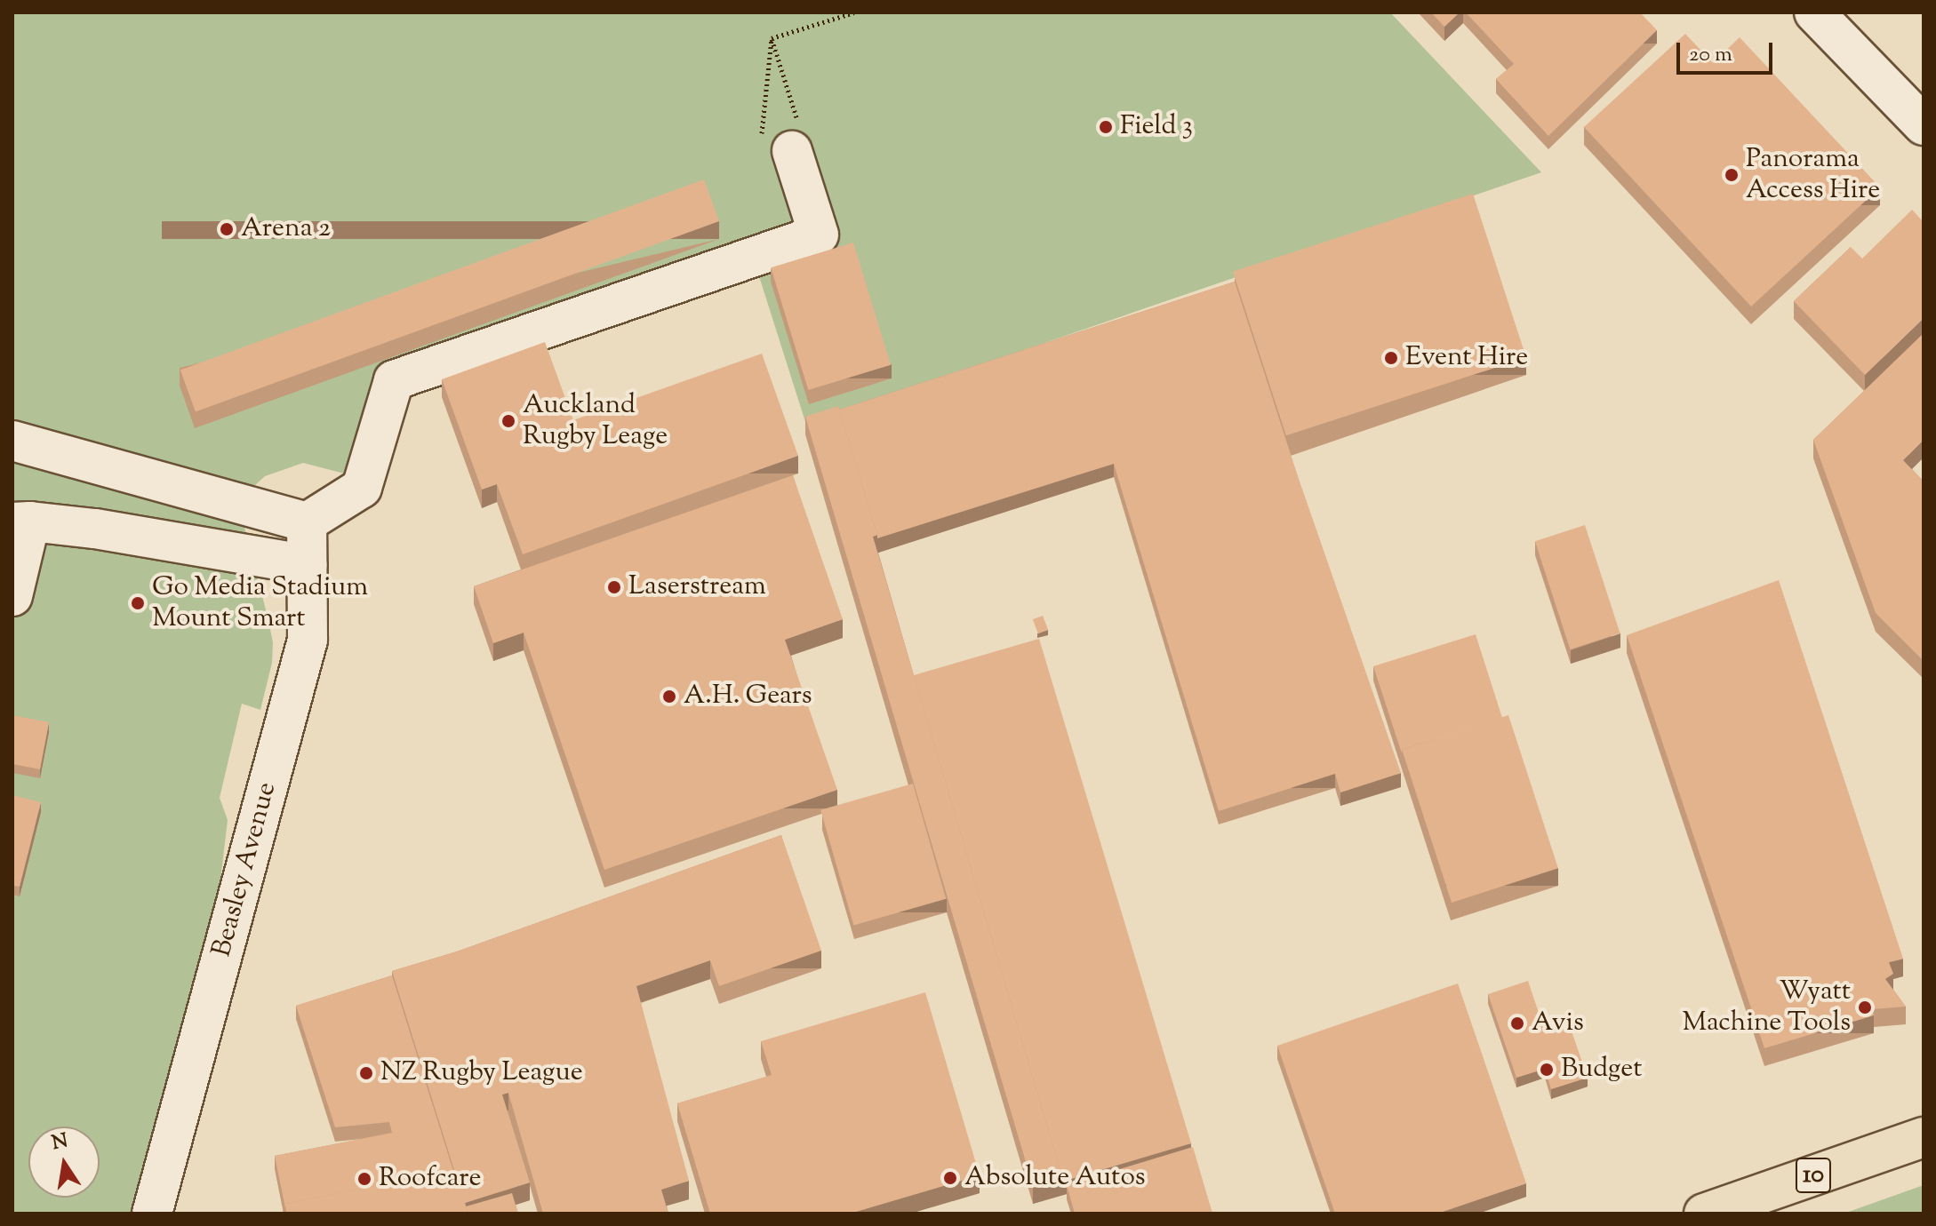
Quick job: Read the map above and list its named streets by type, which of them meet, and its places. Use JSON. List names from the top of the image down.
{
  "streets": {
    "main road": ["10"],
    "street": ["Beasley Avenue"]
  },
  "places": [
    "Field 3",
    "Panorama Access Hire",
    "Arena 2",
    "Event Hire",
    "Auckland Rugby Leage",
    "Laserstream",
    "Go Media Stadium Mount Smart",
    "A.H. Gears",
    "Wyatt Machine Tools",
    "Avis",
    "Budget",
    "NZ Rugby League",
    "Absolute Autos",
    "Roofcare"
  ],
  "scale_bar": "20 m",
  "north": "top"
}
